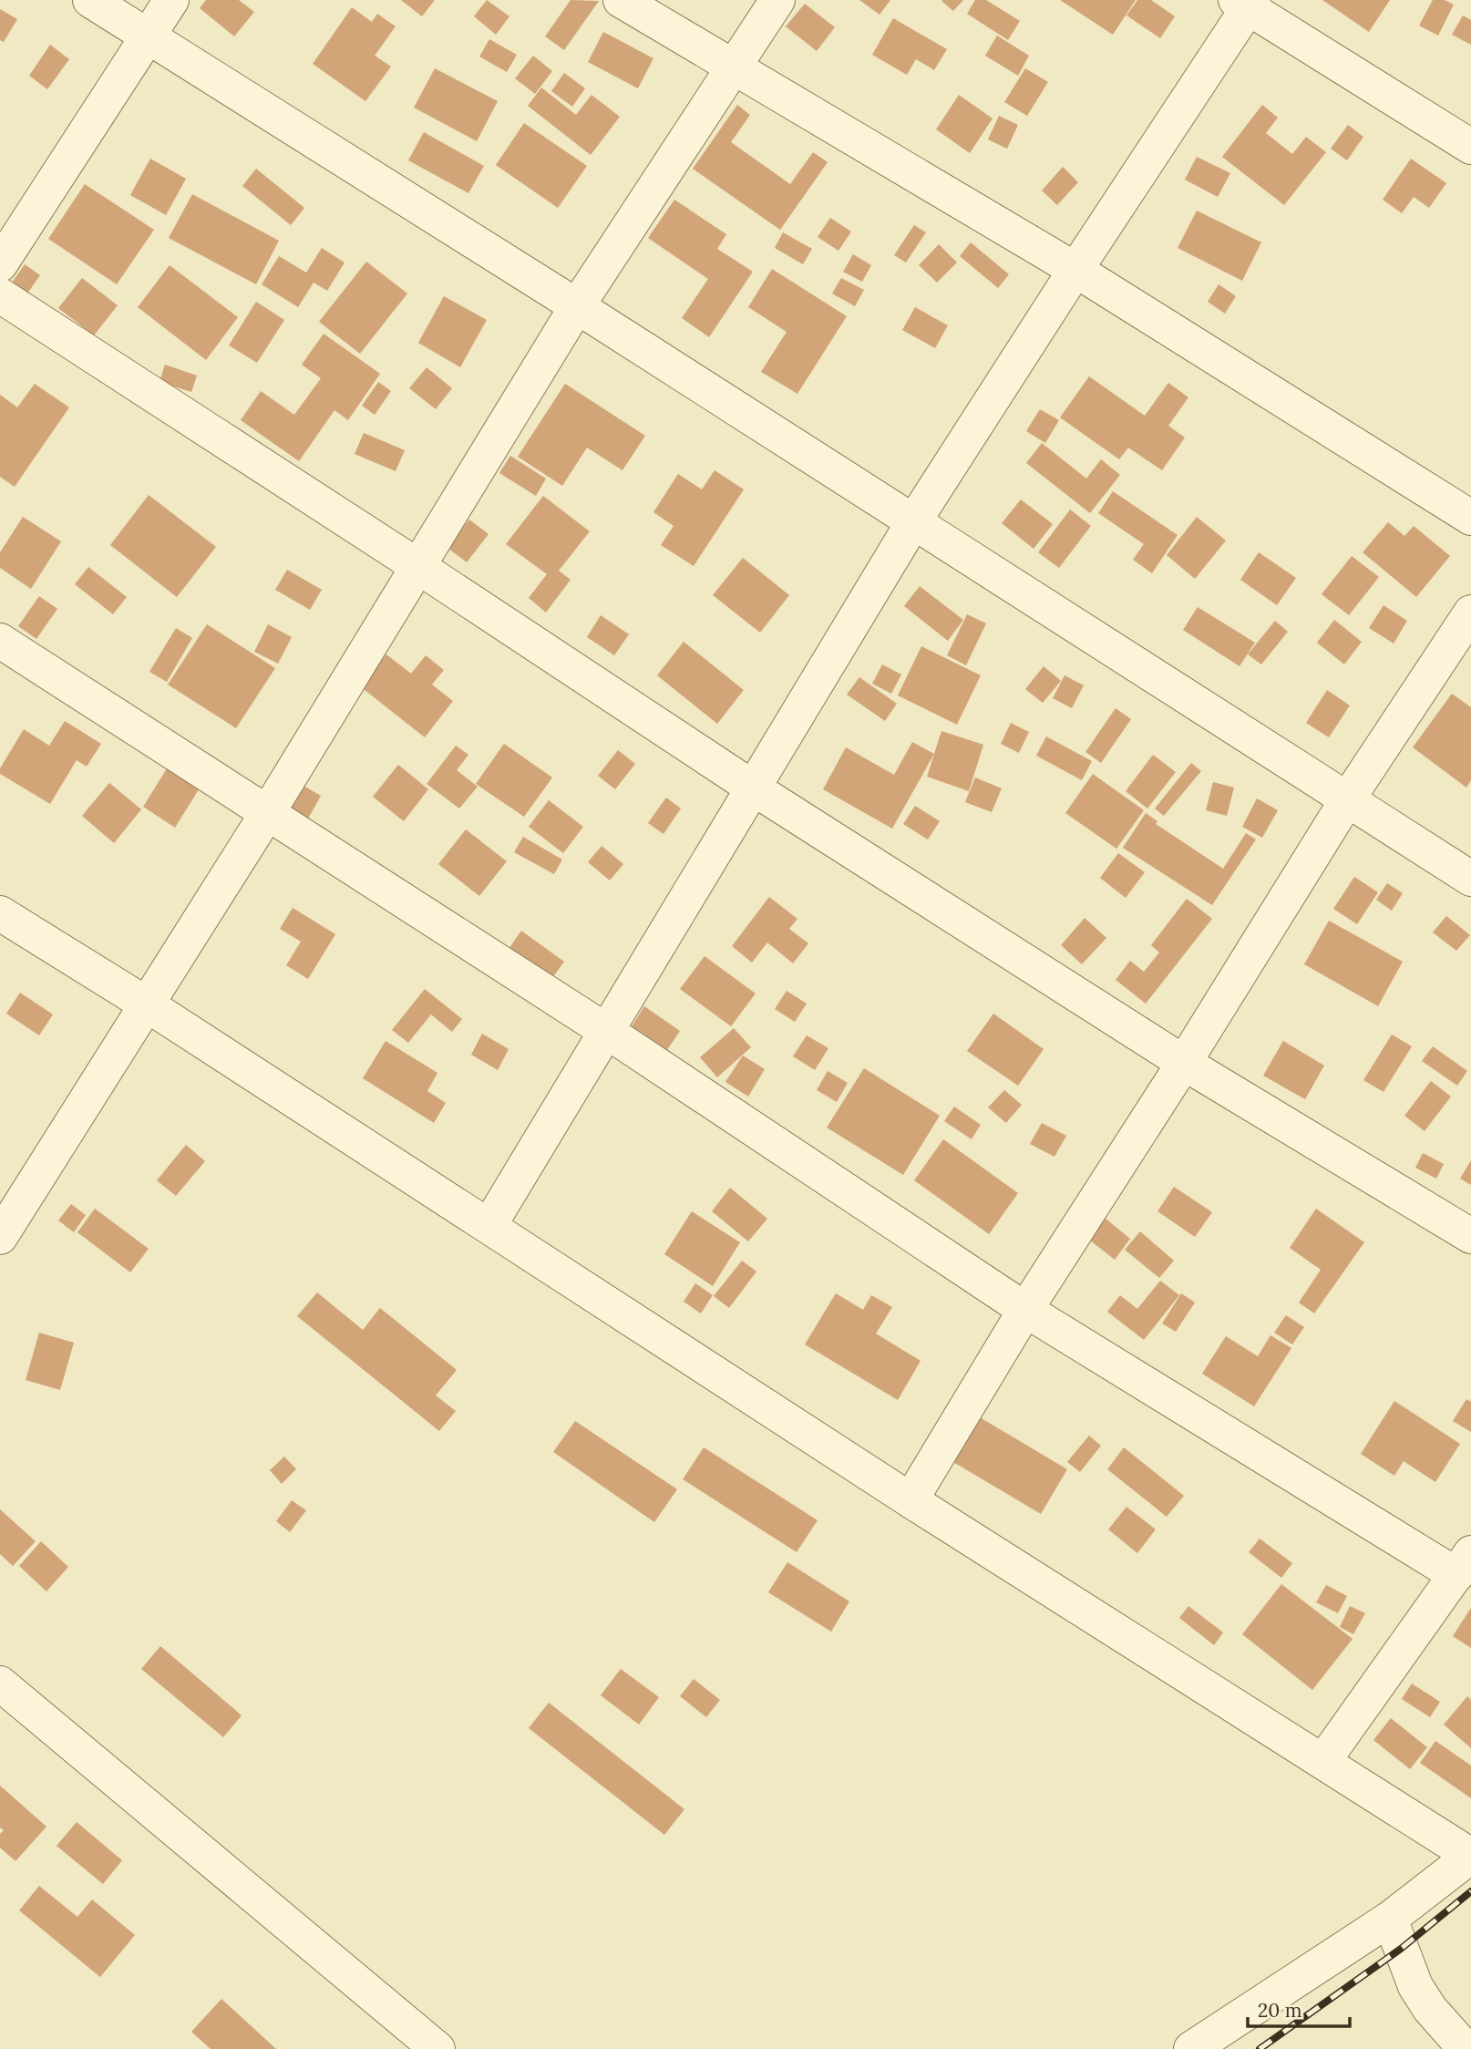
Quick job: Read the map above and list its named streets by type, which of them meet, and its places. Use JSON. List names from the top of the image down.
{
  "scale_bar": "20 m"
}
